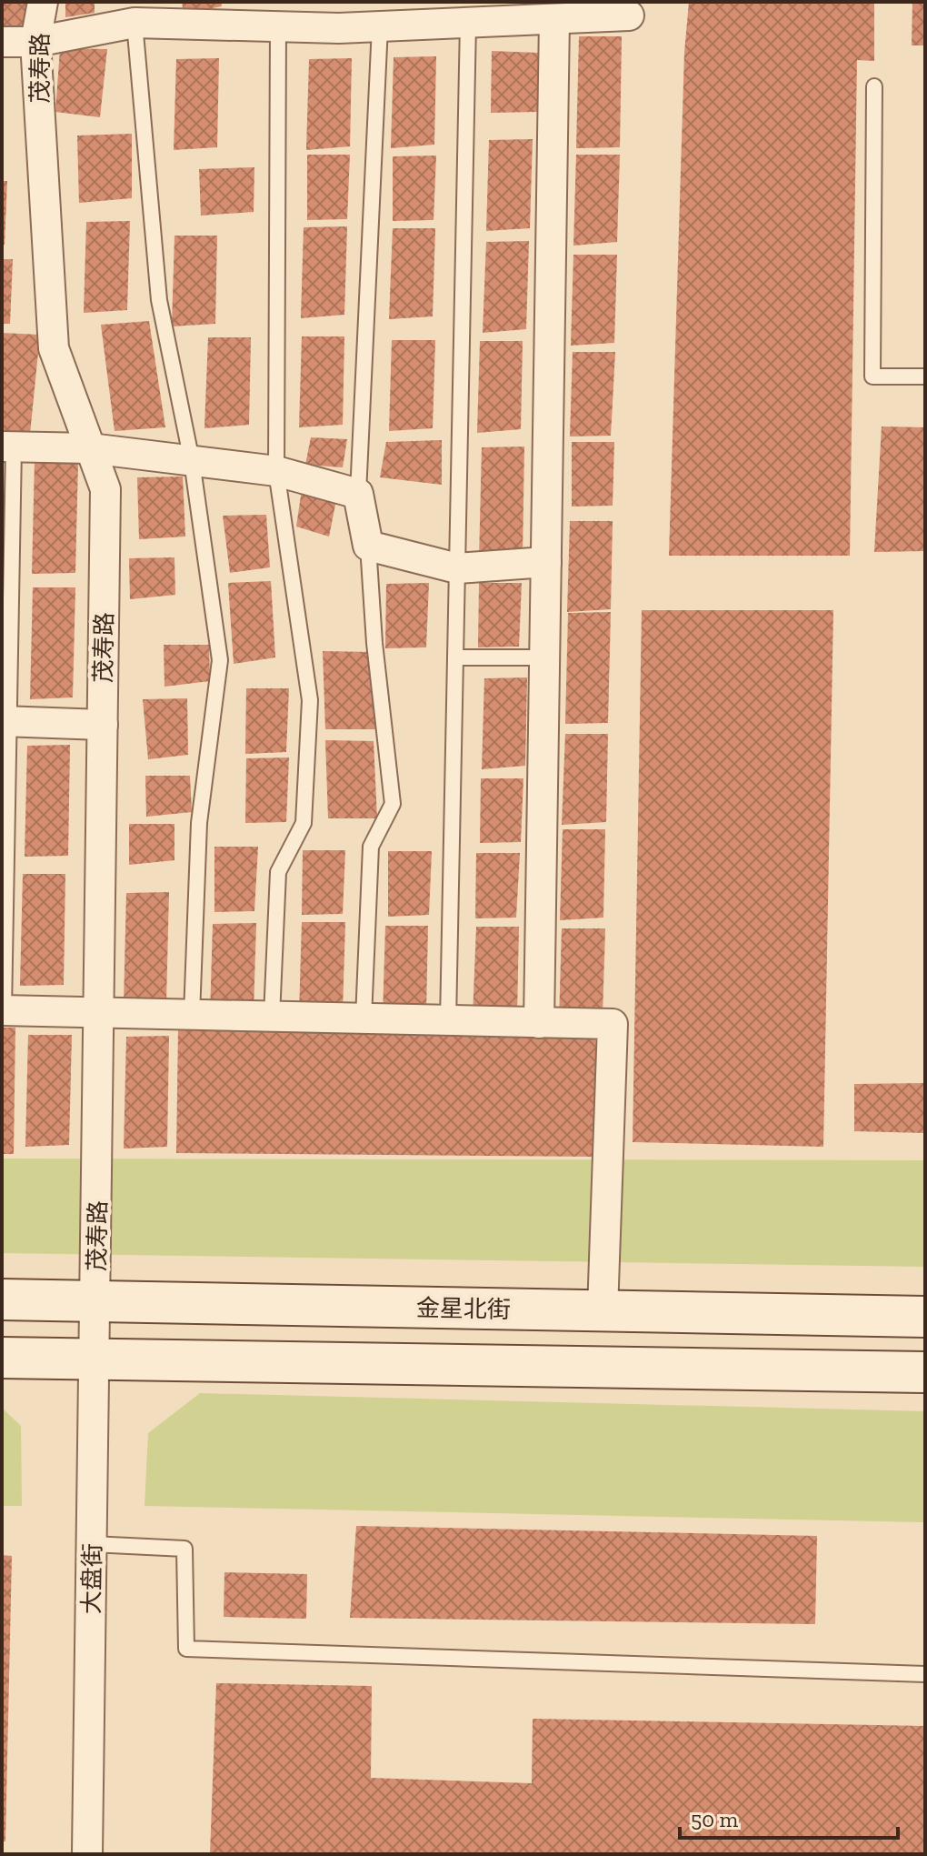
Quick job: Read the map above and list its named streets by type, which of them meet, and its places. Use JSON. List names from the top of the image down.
{
  "streets": {
    "main road": ["金星北街"],
    "street": ["茂寿路", "大盘街"]
  },
  "crossings": [
    ["茂寿路", "金星北街"],
    ["茂寿路", "大盘街"],
    ["金星北街", "大盘街"]
  ],
  "scale_bar": "50 m"
}
